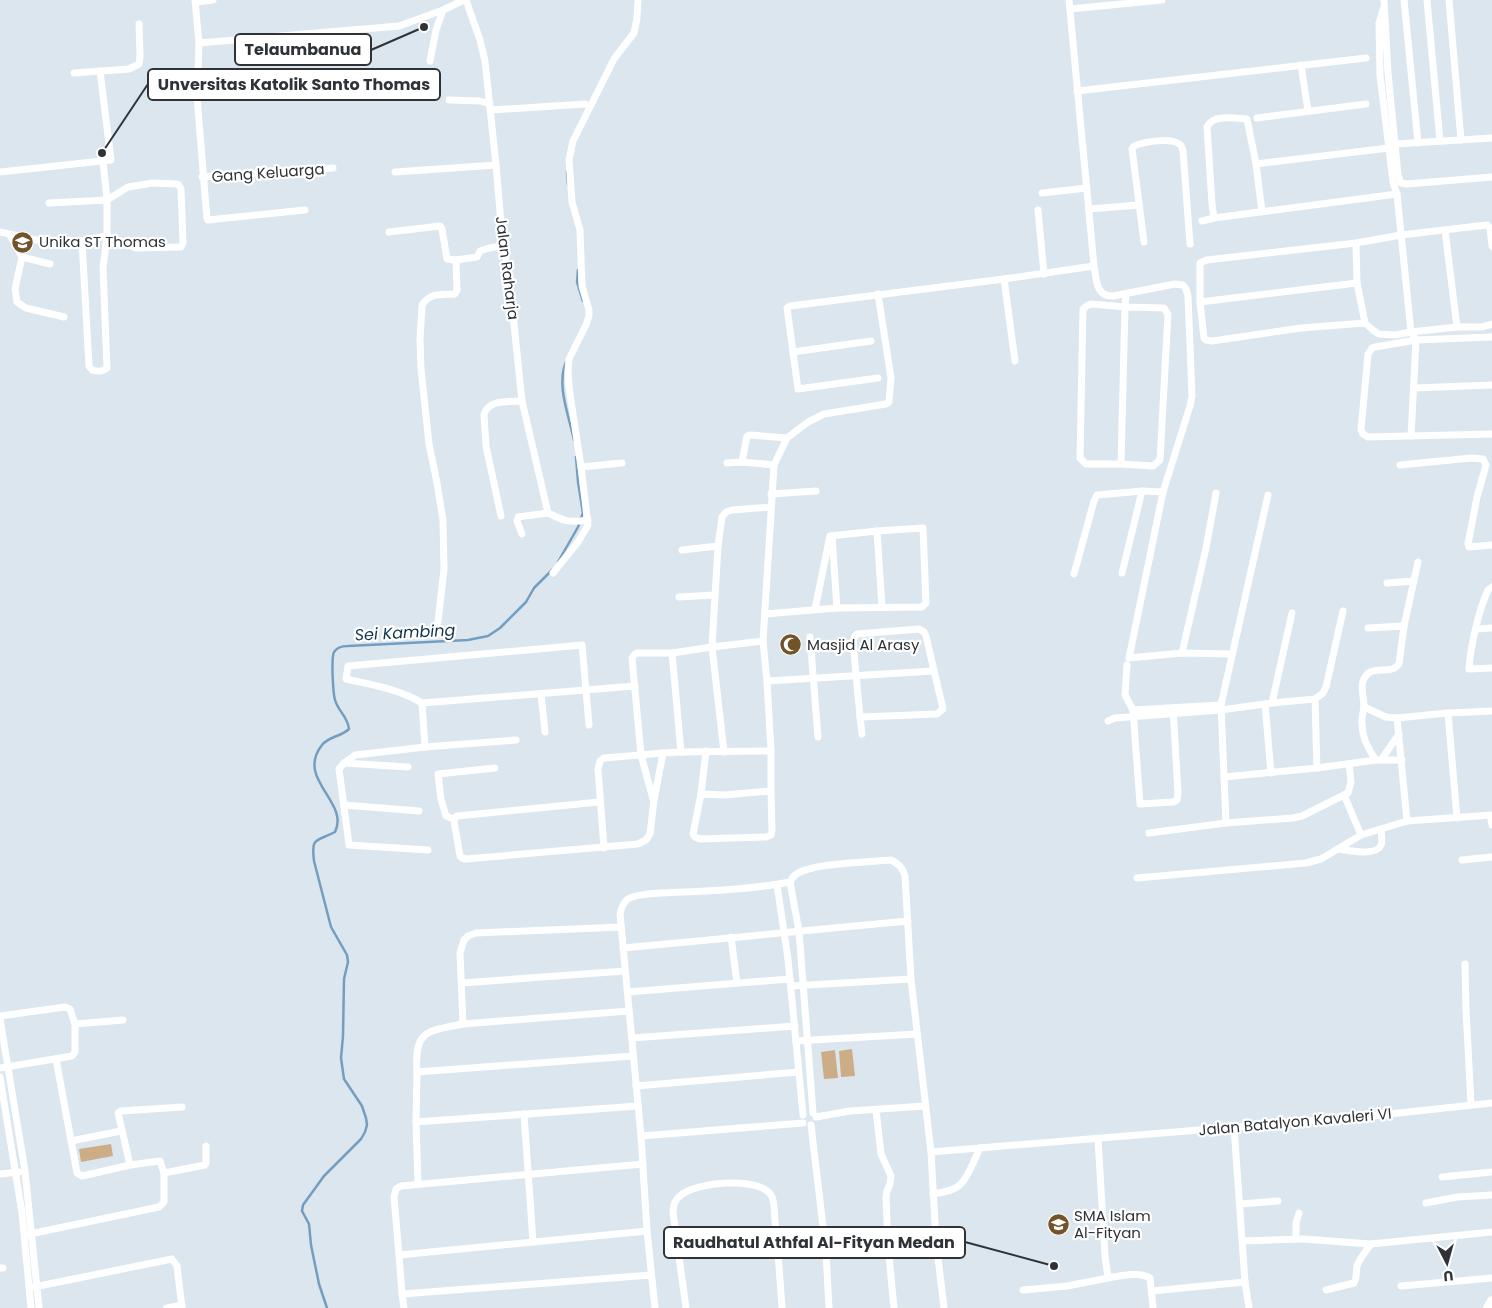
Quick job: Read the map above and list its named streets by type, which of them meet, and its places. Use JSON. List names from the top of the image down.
{
  "streets": {
    "street": ["Gang Keluarga", "Jalan Raharja", "Jalan Batalyon Kavaleri VI"]
  },
  "water": ["Sei Kambing"],
  "places": {
    "other": ["Telaumbanua", "Unversitas Katolik Santo Thomas", "Raudhatul Athfal Al-Fityan Medan"],
    "school or university": ["Unika ST Thomas", "SMA Islam Al-Fityan"],
    "mosque": ["Masjid Al Arasy"]
  },
  "north": "bottom"
}
